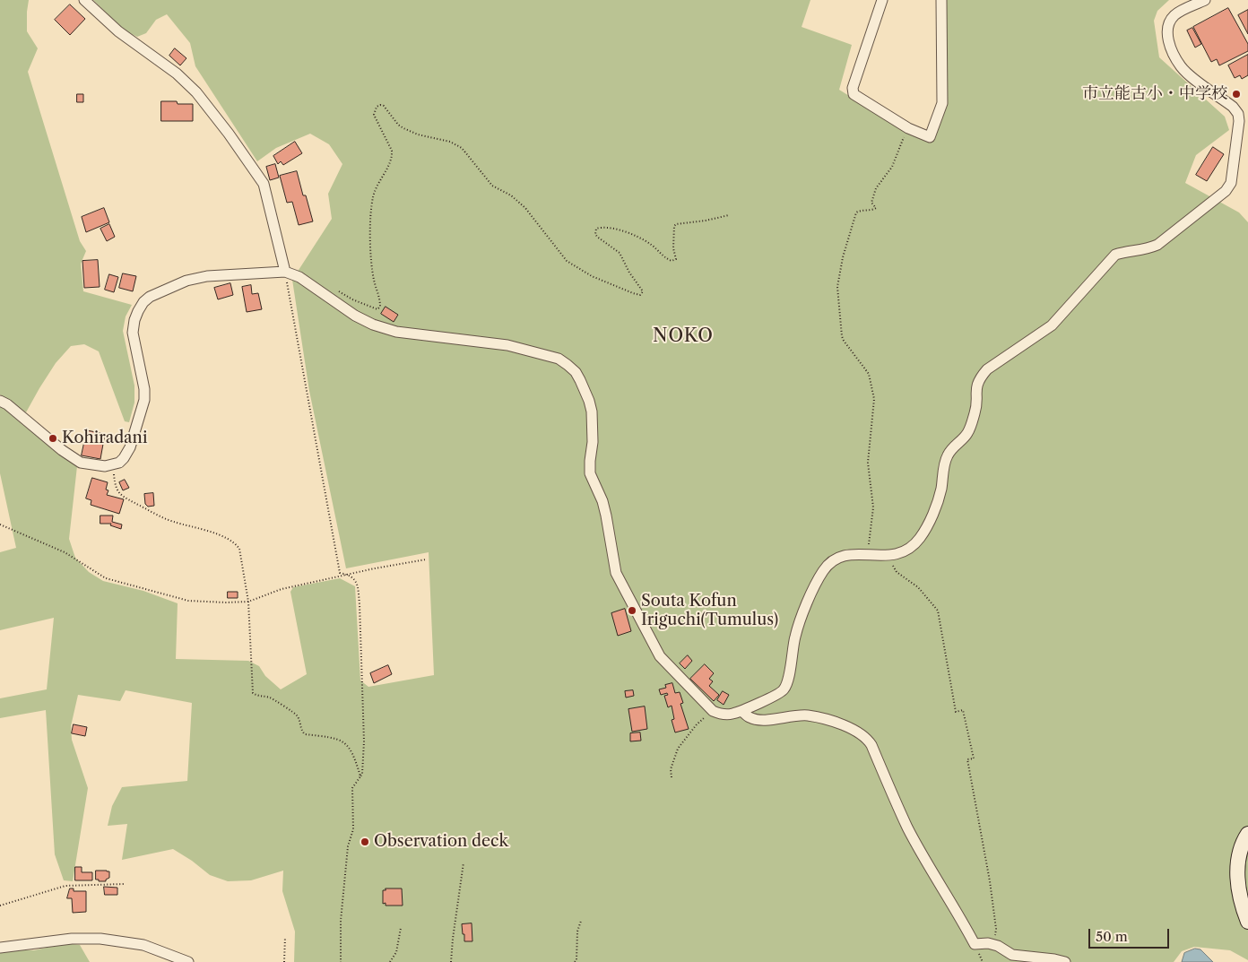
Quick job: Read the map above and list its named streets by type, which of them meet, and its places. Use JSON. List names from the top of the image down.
{
  "districts": ["NOKO"],
  "places": [
    "市立能古小・中学校",
    "Kohiradani",
    "Souta Kofun Iriguchi(Tumulus)",
    "Observation deck"
  ],
  "scale_bar": "50 m"
}
